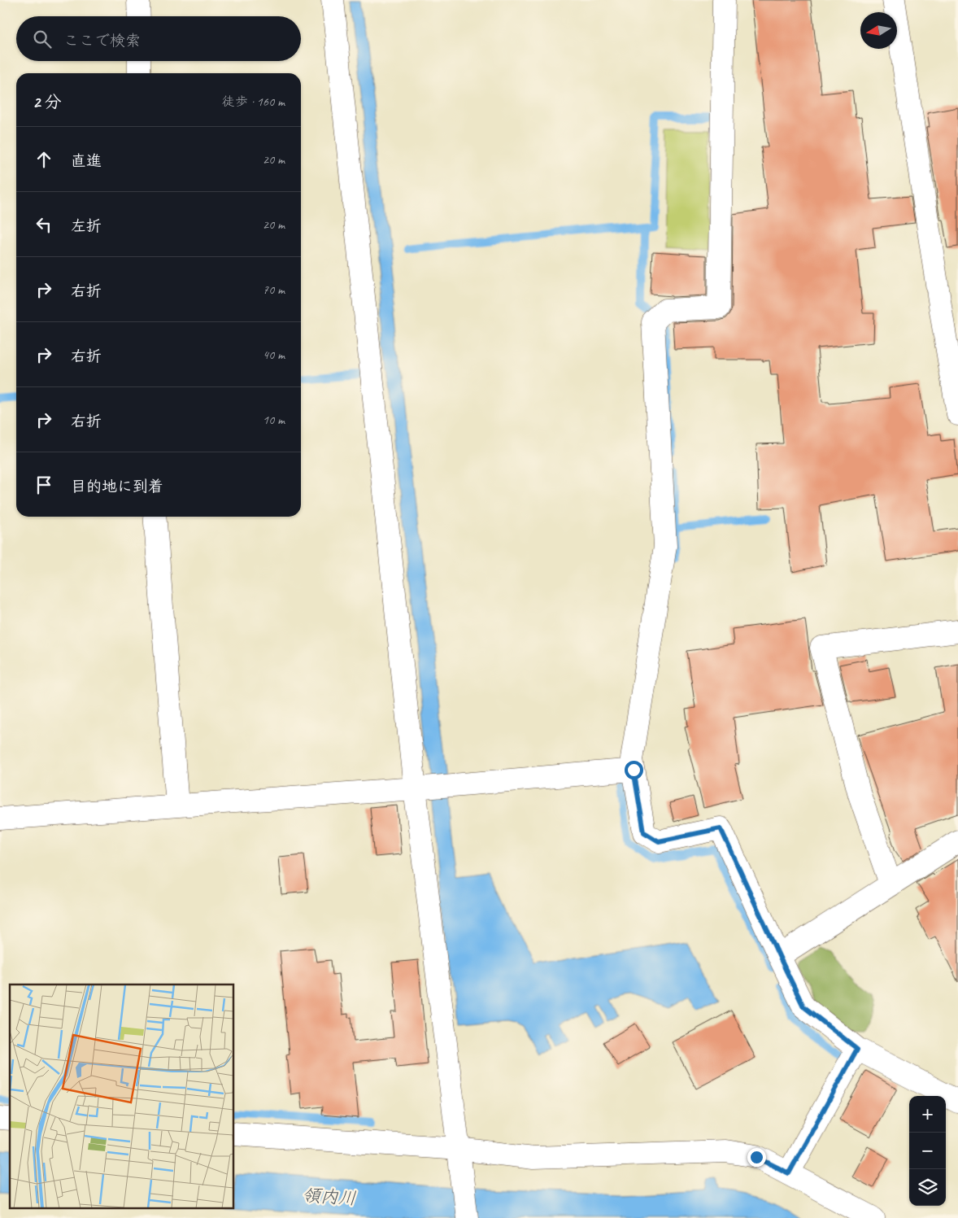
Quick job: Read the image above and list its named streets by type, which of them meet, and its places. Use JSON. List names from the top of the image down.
{
  "water": ["領内川"],
  "north": "left",
  "page": {
    "search": "ここで検索",
    "heading": ["2 分", "徒歩 · 160 m"],
    "list": [
      ["直進", "20 m"],
      ["左折", "20 m"],
      ["右折", "70 m"],
      ["右折", "40 m"],
      ["右折", "10 m"],
      "目的地に到着"
    ],
    "map_buttons": ["+", "−"]
  }
}
